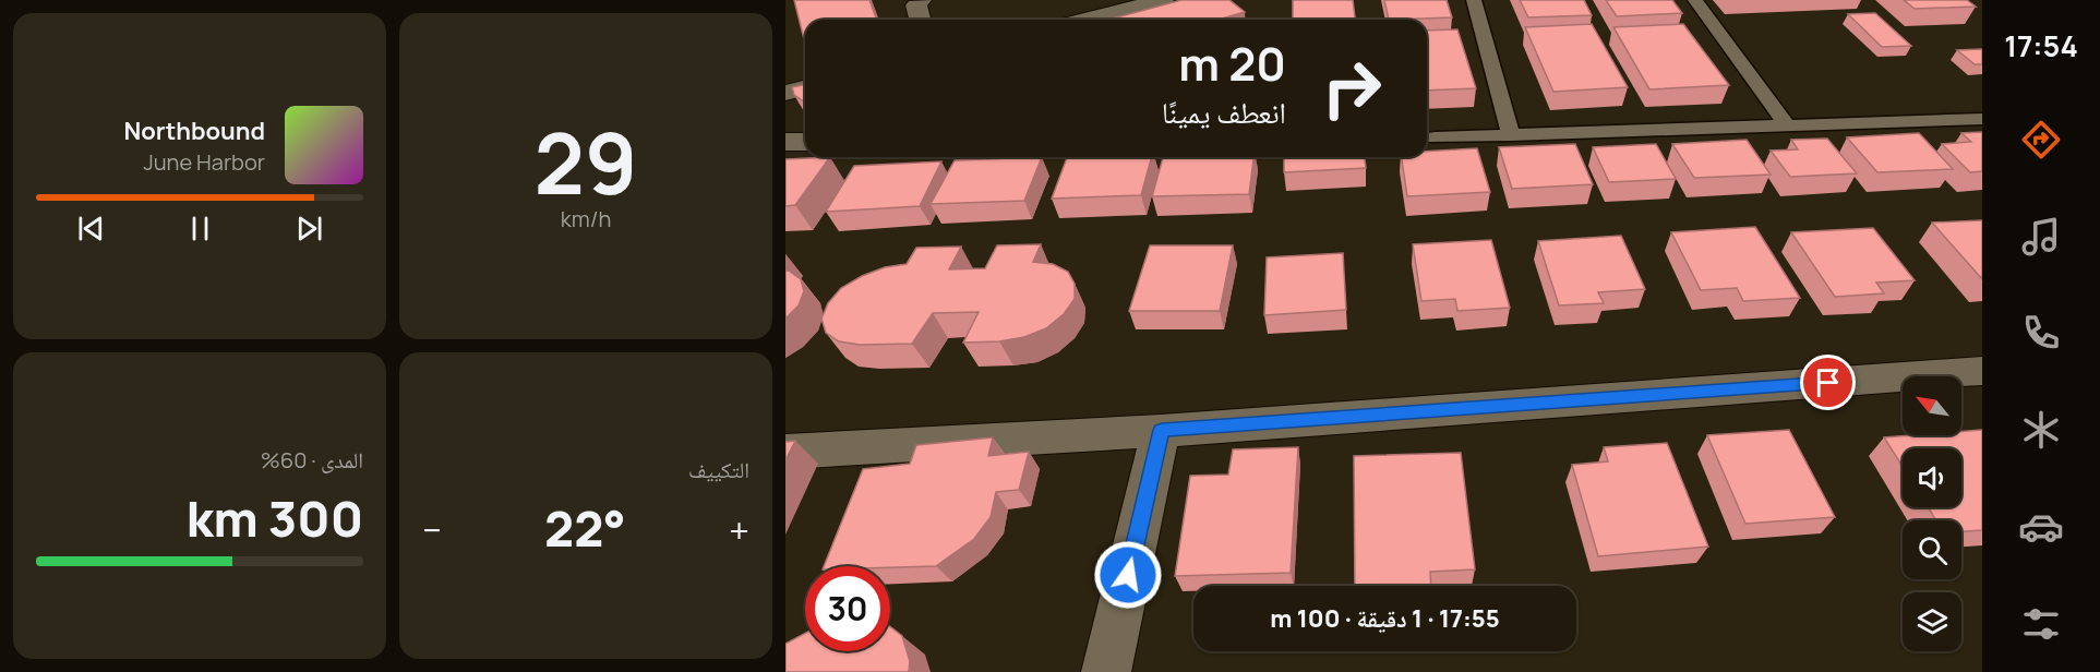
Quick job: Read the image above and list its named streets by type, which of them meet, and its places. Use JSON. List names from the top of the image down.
{
  "north": "top left",
  "page": {
    "tabs": "17:54",
    "tile": [
      ["29", "km/h"],
      "التكييف",
      ["المدى · 60%", "300 km"]
    ],
    "turn": ["20 m", "انعطف يمينًا"],
    "song": ["Northbound", "June Harbor"],
    "heat": ["−", "22°", "+"],
    "limit": "30",
    "trip": "17:55 · 1 دقيقة · 100 m"
  }
}
